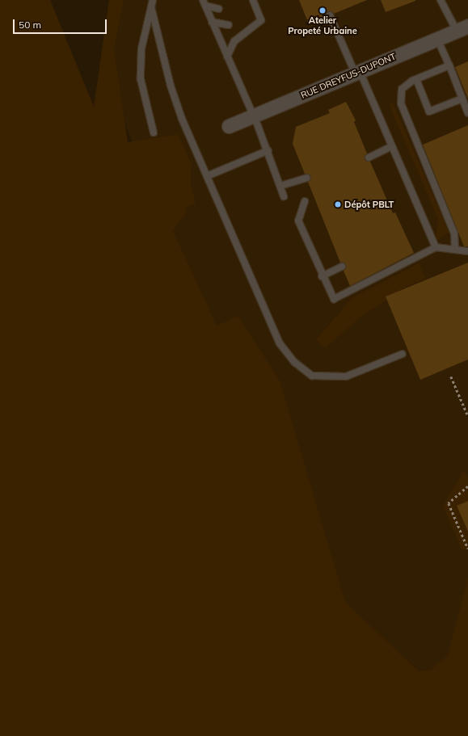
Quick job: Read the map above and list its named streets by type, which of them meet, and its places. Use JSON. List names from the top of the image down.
{
  "streets": {
    "street": ["RUE DREYFUS-DUPONT"]
  },
  "places": ["Atelier Propeté Urbaine", "Dépôt PBLT"],
  "scale_bar": "50 m"
}
